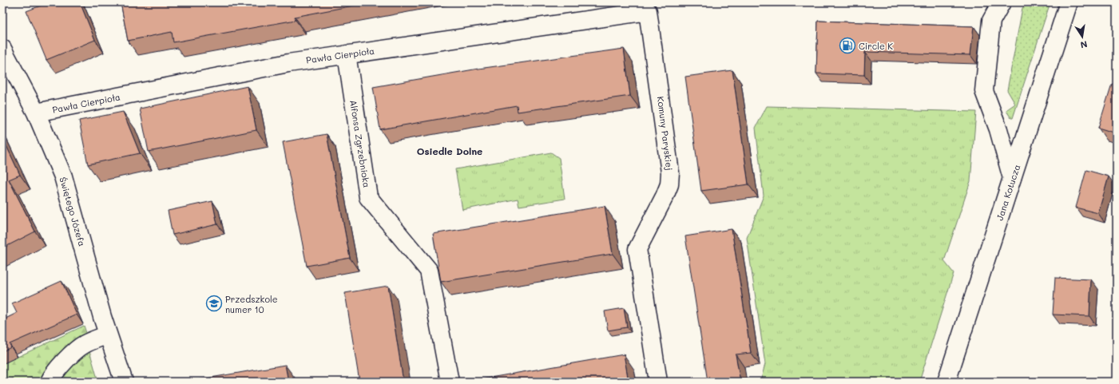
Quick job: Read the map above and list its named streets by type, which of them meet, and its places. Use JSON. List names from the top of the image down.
{
  "streets": {
    "street": [
      "Pawła Cierpioła",
      "Komuny Paryskiej",
      "Alfonsa Zgrzebnioka",
      "Jana Kotucza",
      "Świętego Józefa"
    ]
  },
  "crossings": [
    ["Pawła Cierpioła", "Komuny Paryskiej"],
    ["Pawła Cierpioła", "Alfonsa Zgrzebnioka"],
    ["Pawła Cierpioła", "Świętego Józefa"]
  ],
  "districts": ["Osiedle Dolne"],
  "places": {
    "fuel station": ["Circle K"],
    "school or university": ["Przedszkole numer 10"]
  },
  "north": "bottom"
}
